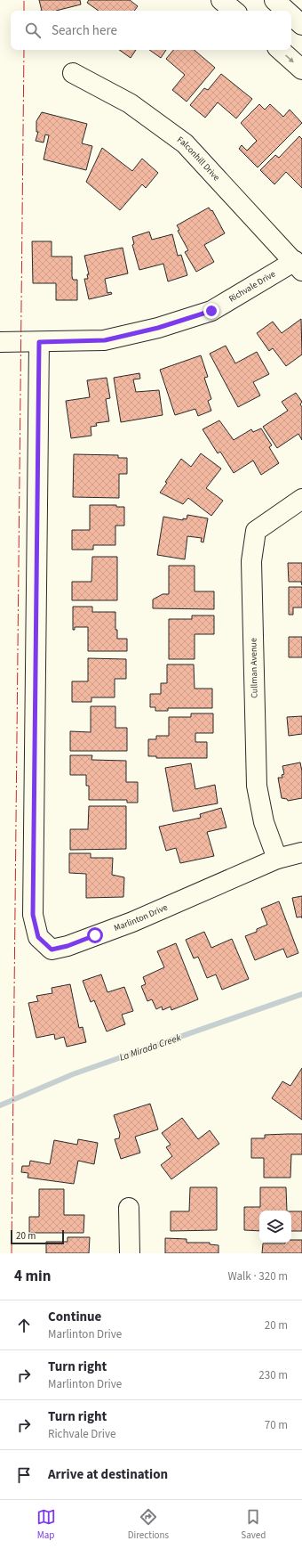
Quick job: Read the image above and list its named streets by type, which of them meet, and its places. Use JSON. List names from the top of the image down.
{
  "streets": {
    "street": [
      "Falconhill Drive",
      "Richvale Drive",
      "Cullman Avenue",
      "Marlinton Drive"
    ]
  },
  "crossings": [
    ["Falconhill Drive", "Richvale Drive"],
    ["Richvale Drive", "Marlinton Drive"],
    ["Cullman Avenue", "Marlinton Drive"]
  ],
  "water": ["La Mirada Creek"],
  "scale_bar": "20 m",
  "page": {
    "search": "Search here",
    "scale": "20 m",
    "heading": ["4 min", "Walk · 320 m"],
    "list": [
      ["Continue", "Marlinton Drive", "20 m"],
      ["Turn right", "Marlinton Drive", "230 m"],
      ["Turn right", "Richvale Drive", "70 m"],
      "Arrive at destination"
    ],
    "nav": ["Map", "Directions", "Saved"]
  }
}
